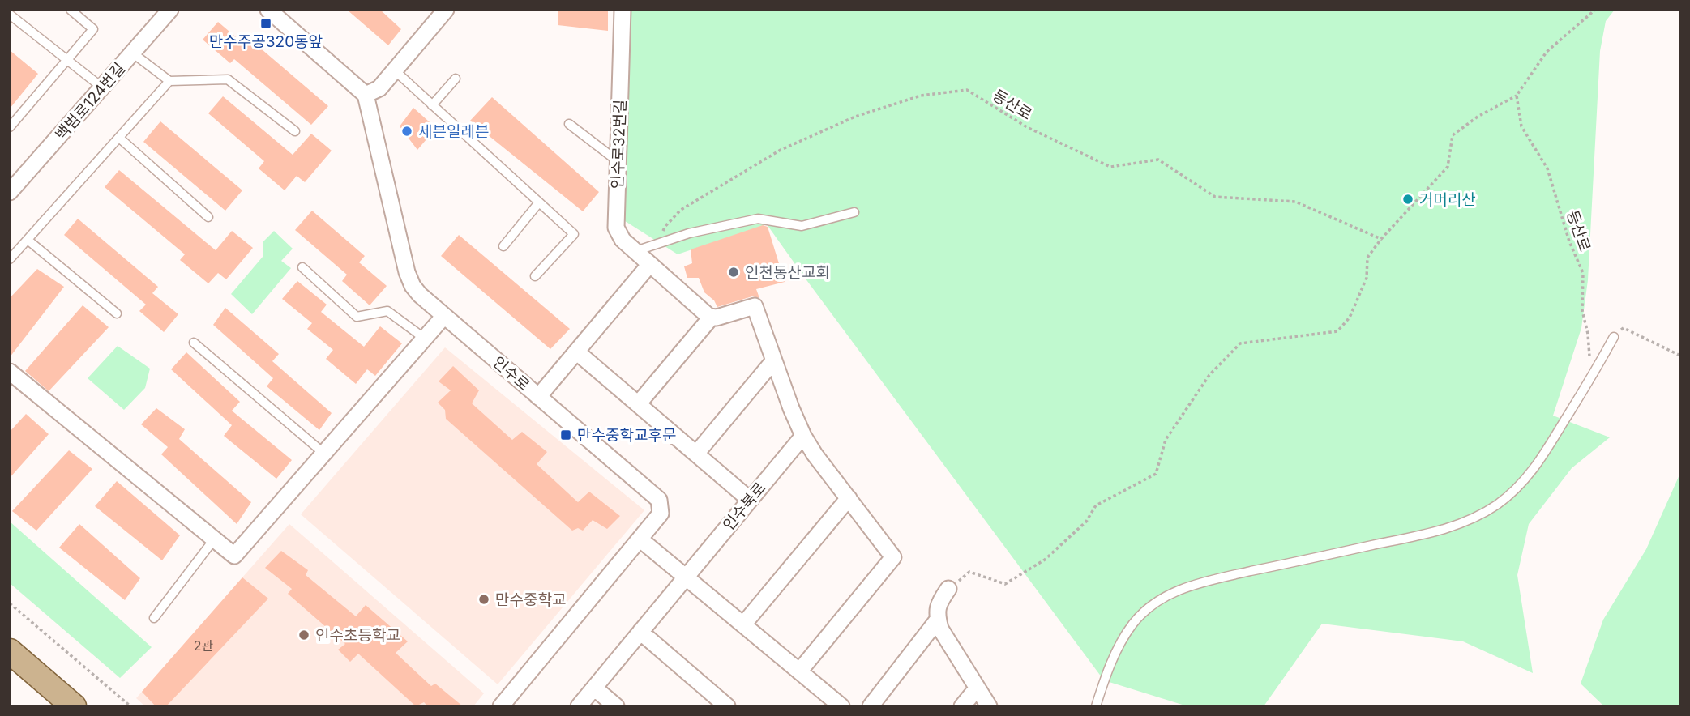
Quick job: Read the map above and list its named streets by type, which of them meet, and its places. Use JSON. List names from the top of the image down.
{
  "streets": {
    "street": [
      "백범로124번길",
      "인수로32번길",
      "인수로",
      "인수북로"
    ],
    "path": ["등산로"]
  },
  "places": {
    "transit": ["만수주공320동앞", "만수중학교후문"],
    "other": [
      "세븐일레븐",
      "거머리산",
      "인천동산교회",
      "만수중학교",
      "인수초등학교"
    ]
  },
  "house_numbers": ["2관"]
}
